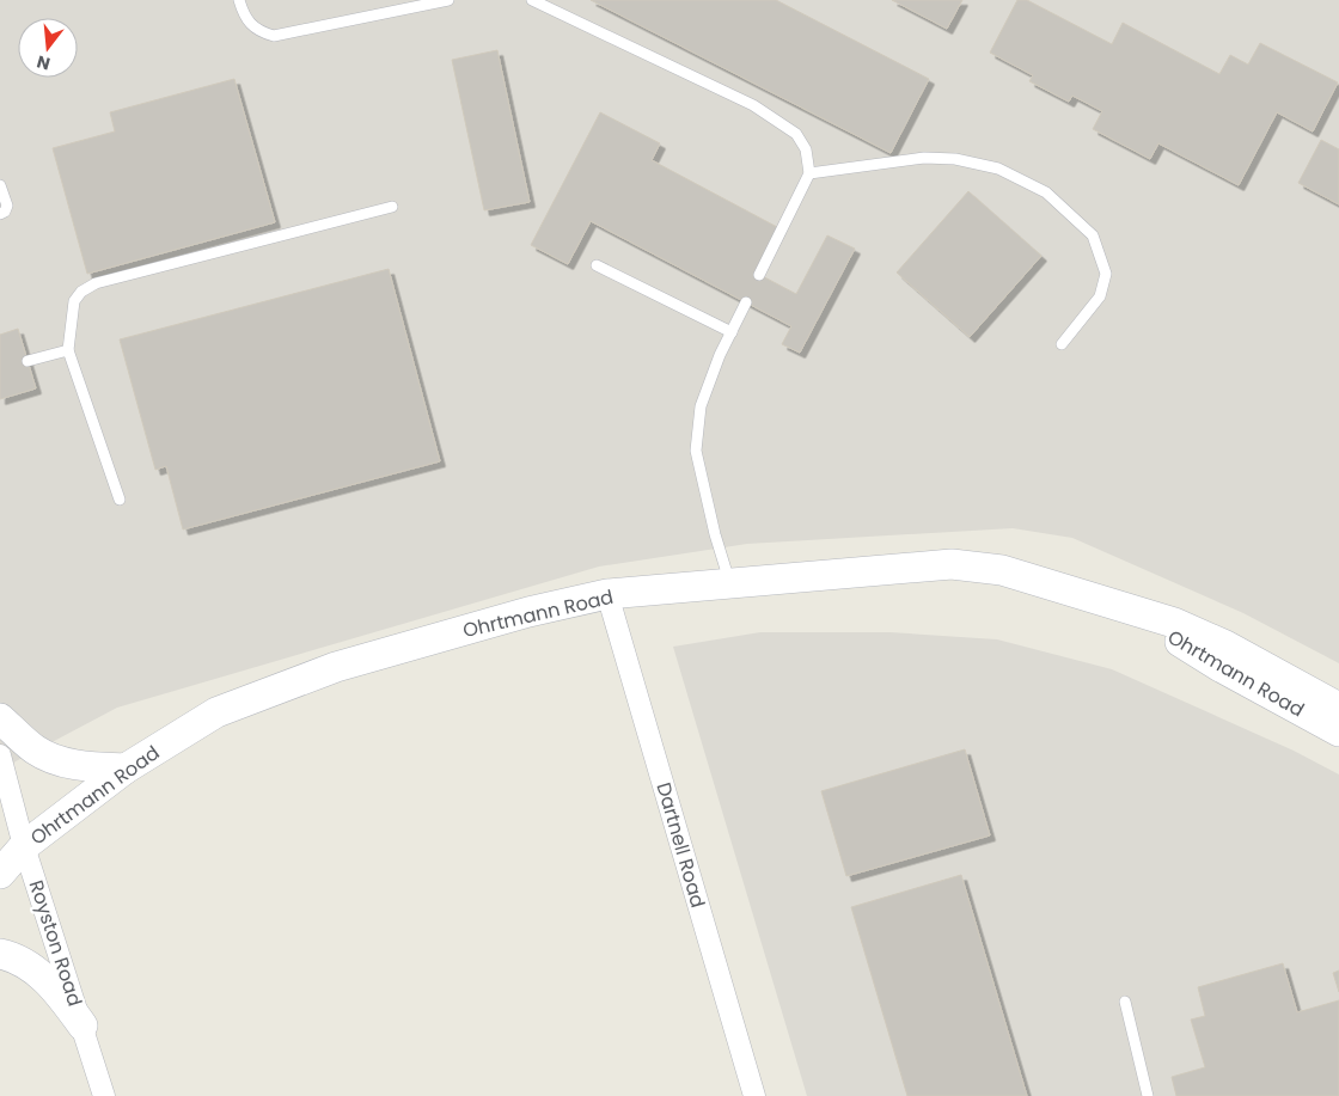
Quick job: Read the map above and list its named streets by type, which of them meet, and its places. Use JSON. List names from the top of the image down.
{
  "streets": {
    "main road": ["Ohrtmann Road"],
    "street": ["Dartnell Road", "Royston Road"]
  },
  "crossings": [
    ["Ohrtmann Road", "Dartnell Road"],
    ["Ohrtmann Road", "Royston Road"]
  ],
  "north": "bottom"
}
